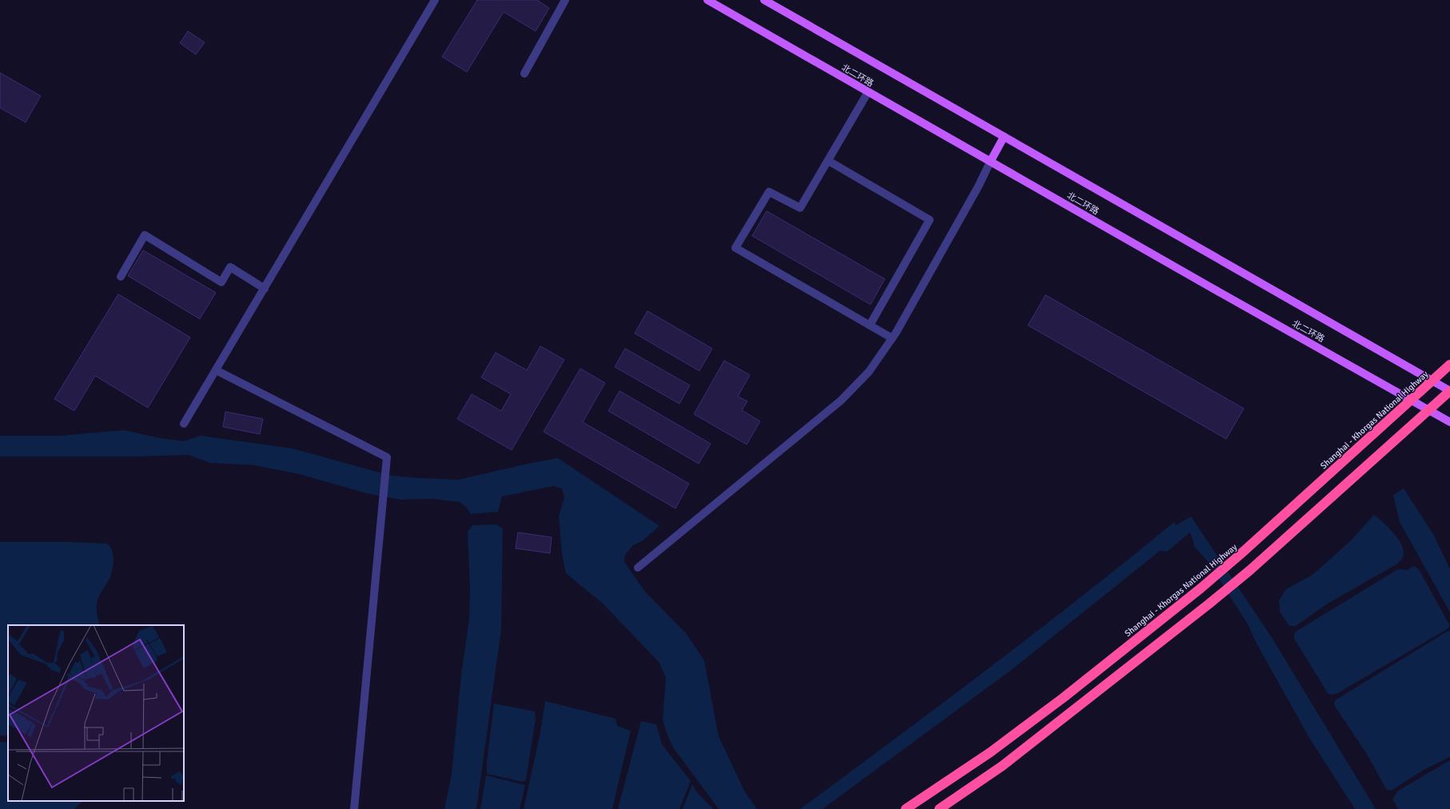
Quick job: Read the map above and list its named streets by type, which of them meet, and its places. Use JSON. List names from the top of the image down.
{
  "streets": {
    "highway": ["Shanghai - Khorgas National Highway"],
    "main road": ["北二环路"]
  },
  "crossings": [
    ["北二环路", "Shanghai - Khorgas National Highway"]
  ]
}
